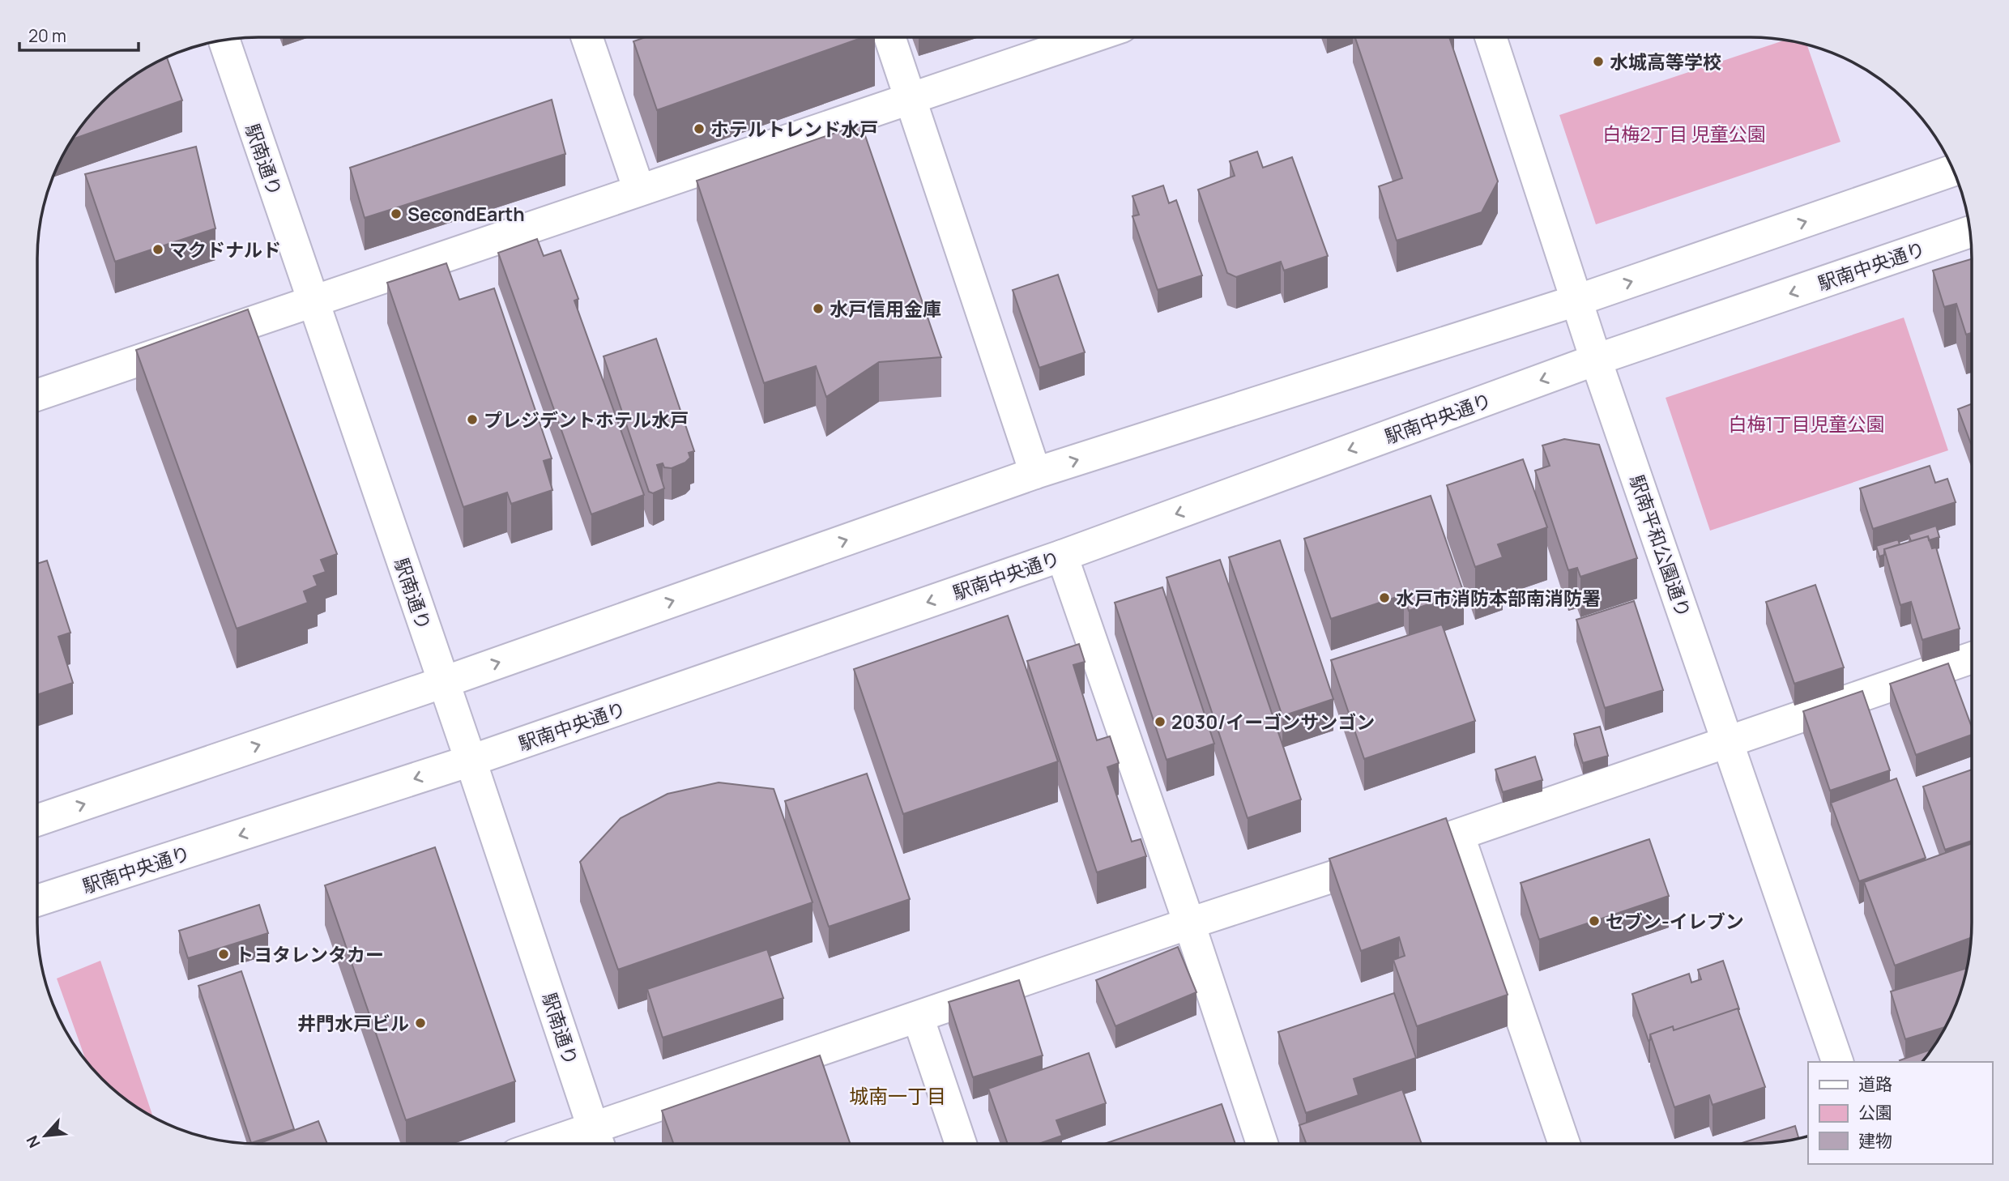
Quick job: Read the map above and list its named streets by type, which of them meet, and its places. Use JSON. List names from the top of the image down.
{
  "streets": {
    "street": ["駅南通り", "駅南中央通り", "駅南平和公園通り"]
  },
  "crossings": [
    ["駅南通り", "駅南中央通り"],
    ["駅南中央通り", "駅南平和公園通り"]
  ],
  "districts": ["城南一丁目"],
  "parks": ["白梅2丁目 児童公園", "白梅1丁目児童公園"],
  "places": [
    "水城高等学校",
    "ホテルトレンド水戸",
    "SecondEarth",
    "マクドナルド",
    "水戸信用金庫",
    "プレジデントホテル水戸",
    "水戸市消防本部南消防署",
    "2030/イーゴンサンゴン",
    "セブン-イレブン",
    "トヨタレンタカー",
    "井門水戸ビル"
  ],
  "legend": ["道路", "公園", "建物"],
  "scale_bar": "20 m",
  "north": "bottom left"
}
